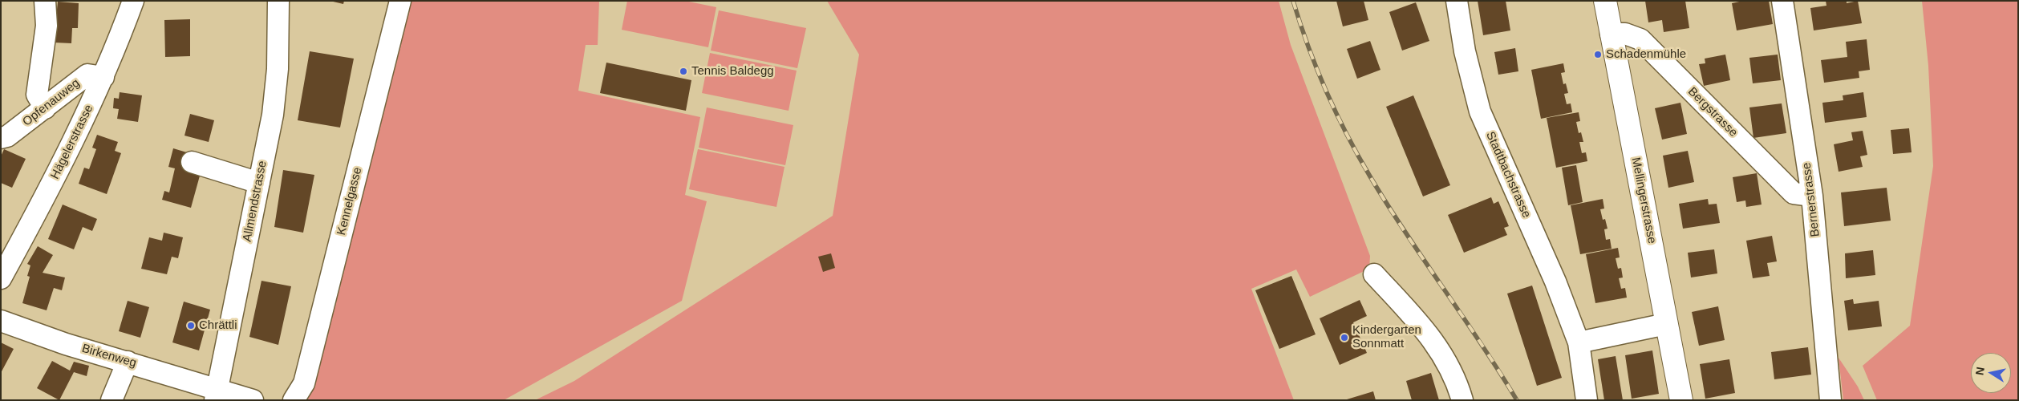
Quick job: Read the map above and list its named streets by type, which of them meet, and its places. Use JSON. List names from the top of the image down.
{
  "streets": {
    "main road": ["Mellingerstrasse"],
    "street": [
      "Opfenauweg",
      "Bergstrasse",
      "Hägelerstrasse",
      "Stadtbachstrasse",
      "Bernerstrasse",
      "Allmendstrasse",
      "Kennelgasse",
      "Birkenweg"
    ]
  },
  "crossings": [
    ["Opfenauweg", "Hägelerstrasse"],
    ["Bergstrasse", "Bernerstrasse"],
    ["Bergstrasse", "Mellingerstrasse"],
    ["Allmendstrasse", "Birkenweg"]
  ],
  "places": [
    "Schadenmühle",
    "Tennis Baldegg",
    "Chrättli",
    "Kindergarten Sonnmatt"
  ],
  "north": "left"
}
